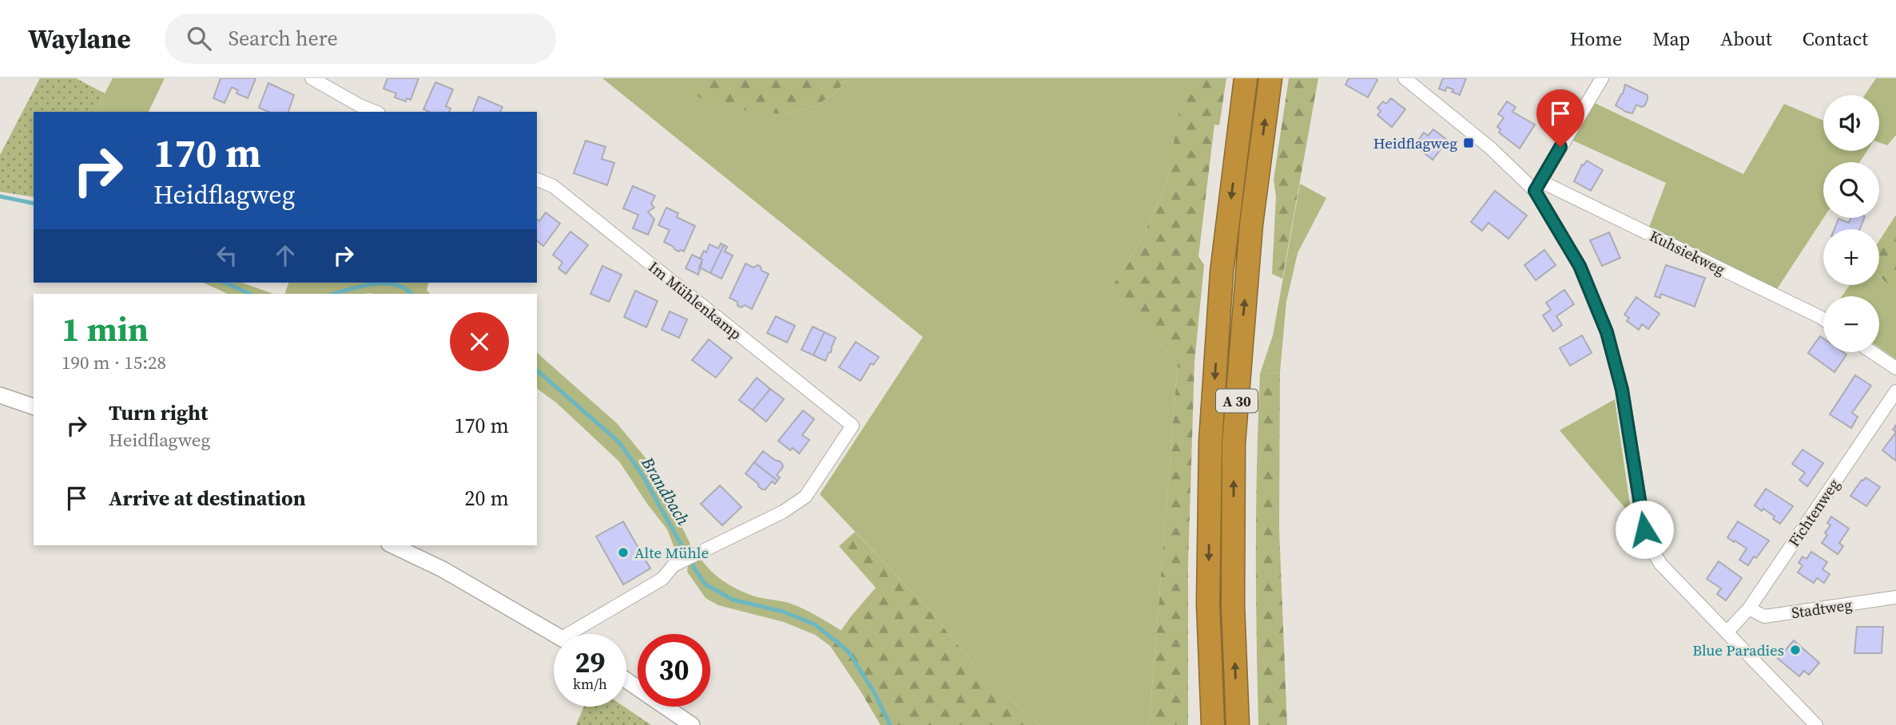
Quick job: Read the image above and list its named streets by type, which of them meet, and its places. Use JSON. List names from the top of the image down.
{
  "streets": {
    "highway": ["A 30"],
    "street": [
      "Kuhsiekweg",
      "Im Mühlenkamp",
      "Fichtenweg",
      "Stadtweg"
    ]
  },
  "crossings": [
    ["Fichtenweg", "Stadtweg"]
  ],
  "water": ["Brandbach"],
  "places": {
    "transit": ["Heidflagweg"],
    "other": ["Alte Mühle", "Blue Paradies"]
  },
  "page": {
    "header": "Waylane",
    "search": "Search here",
    "nav": [
      "Home",
      "Map",
      "About",
      "Contact"
    ],
    "map_buttons": ["+", "−"],
    "turn": ["170 m", "Heidflagweg"],
    "heading": ["1 min", "190 m · 15:28"],
    "list": [
      {
        "name": "Turn right",
        "note": "Heidflagweg",
        "value": "170 m"
      },
      {
        "name": "Arrive at destination",
        "value": "20 m"
      }
    ],
    "speed": "29 km/h",
    "limit": "30"
  }
}
